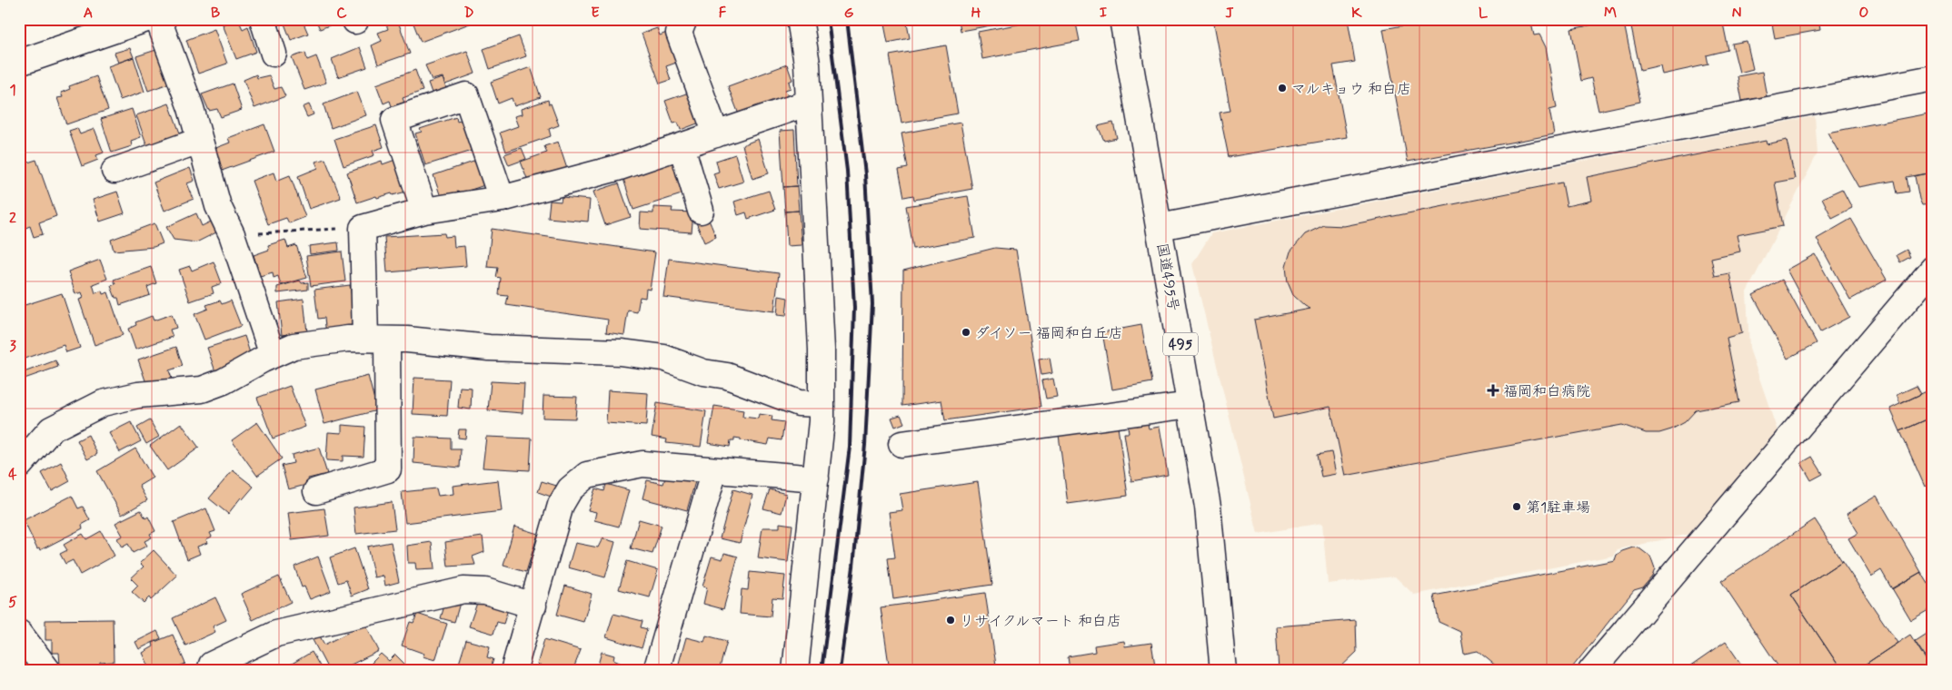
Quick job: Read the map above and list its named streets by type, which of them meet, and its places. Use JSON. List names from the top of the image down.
{
  "streets": {
    "main road": ["国道495号", "495"]
  },
  "places": {
    "other": [
      "マルキョウ 和白店",
      "ダイソー 福岡和白丘店",
      "第1駐車場",
      "リサイクルマート 和白店"
    ],
    "health": ["福岡和白病院"]
  },
  "grid": {
    "columns": [
      "A",
      "B",
      "C",
      "D",
      "E",
      "F",
      "G",
      "H",
      "I",
      "J",
      "K",
      "L",
      "M",
      "N",
      "O"
    ],
    "rows": [
      "1",
      "2",
      "3",
      "4",
      "5"
    ]
  }
}
